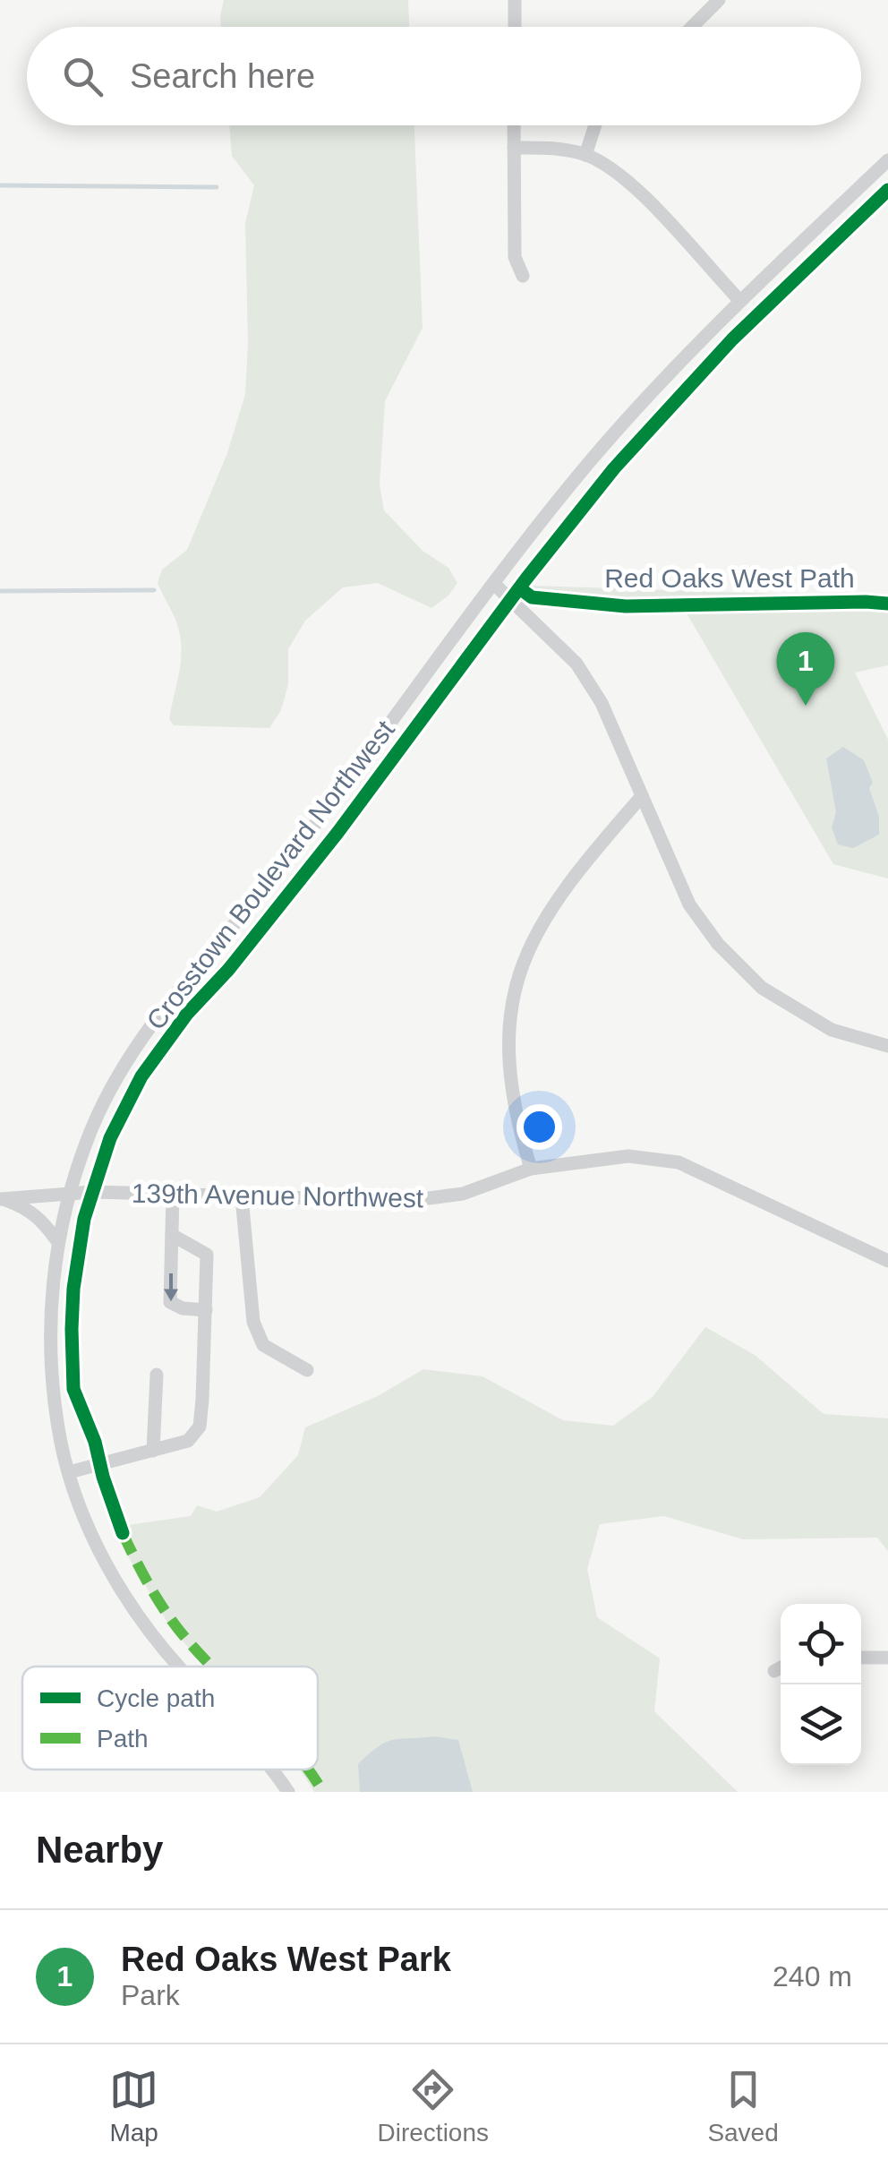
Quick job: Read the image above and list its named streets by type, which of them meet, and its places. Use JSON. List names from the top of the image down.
{
  "streets": {
    "street": ["Crosstown Boulevard Northwest", "139th Avenue Northwest"],
    "cycle path": ["Red Oaks West Path"]
  },
  "crossings": [
    ["Crosstown Boulevard Northwest", "139th Avenue Northwest"]
  ],
  "legend": ["Cycle path", "Path"],
  "page": {
    "search": "Search here",
    "pins": "1",
    "heading": "Nearby",
    "list": [
      {
        "mark": "1",
        "name": "Red Oaks West Park",
        "note": "Park",
        "value": "240 m"
      }
    ],
    "nav": ["Map", "Directions", "Saved"]
  }
}
